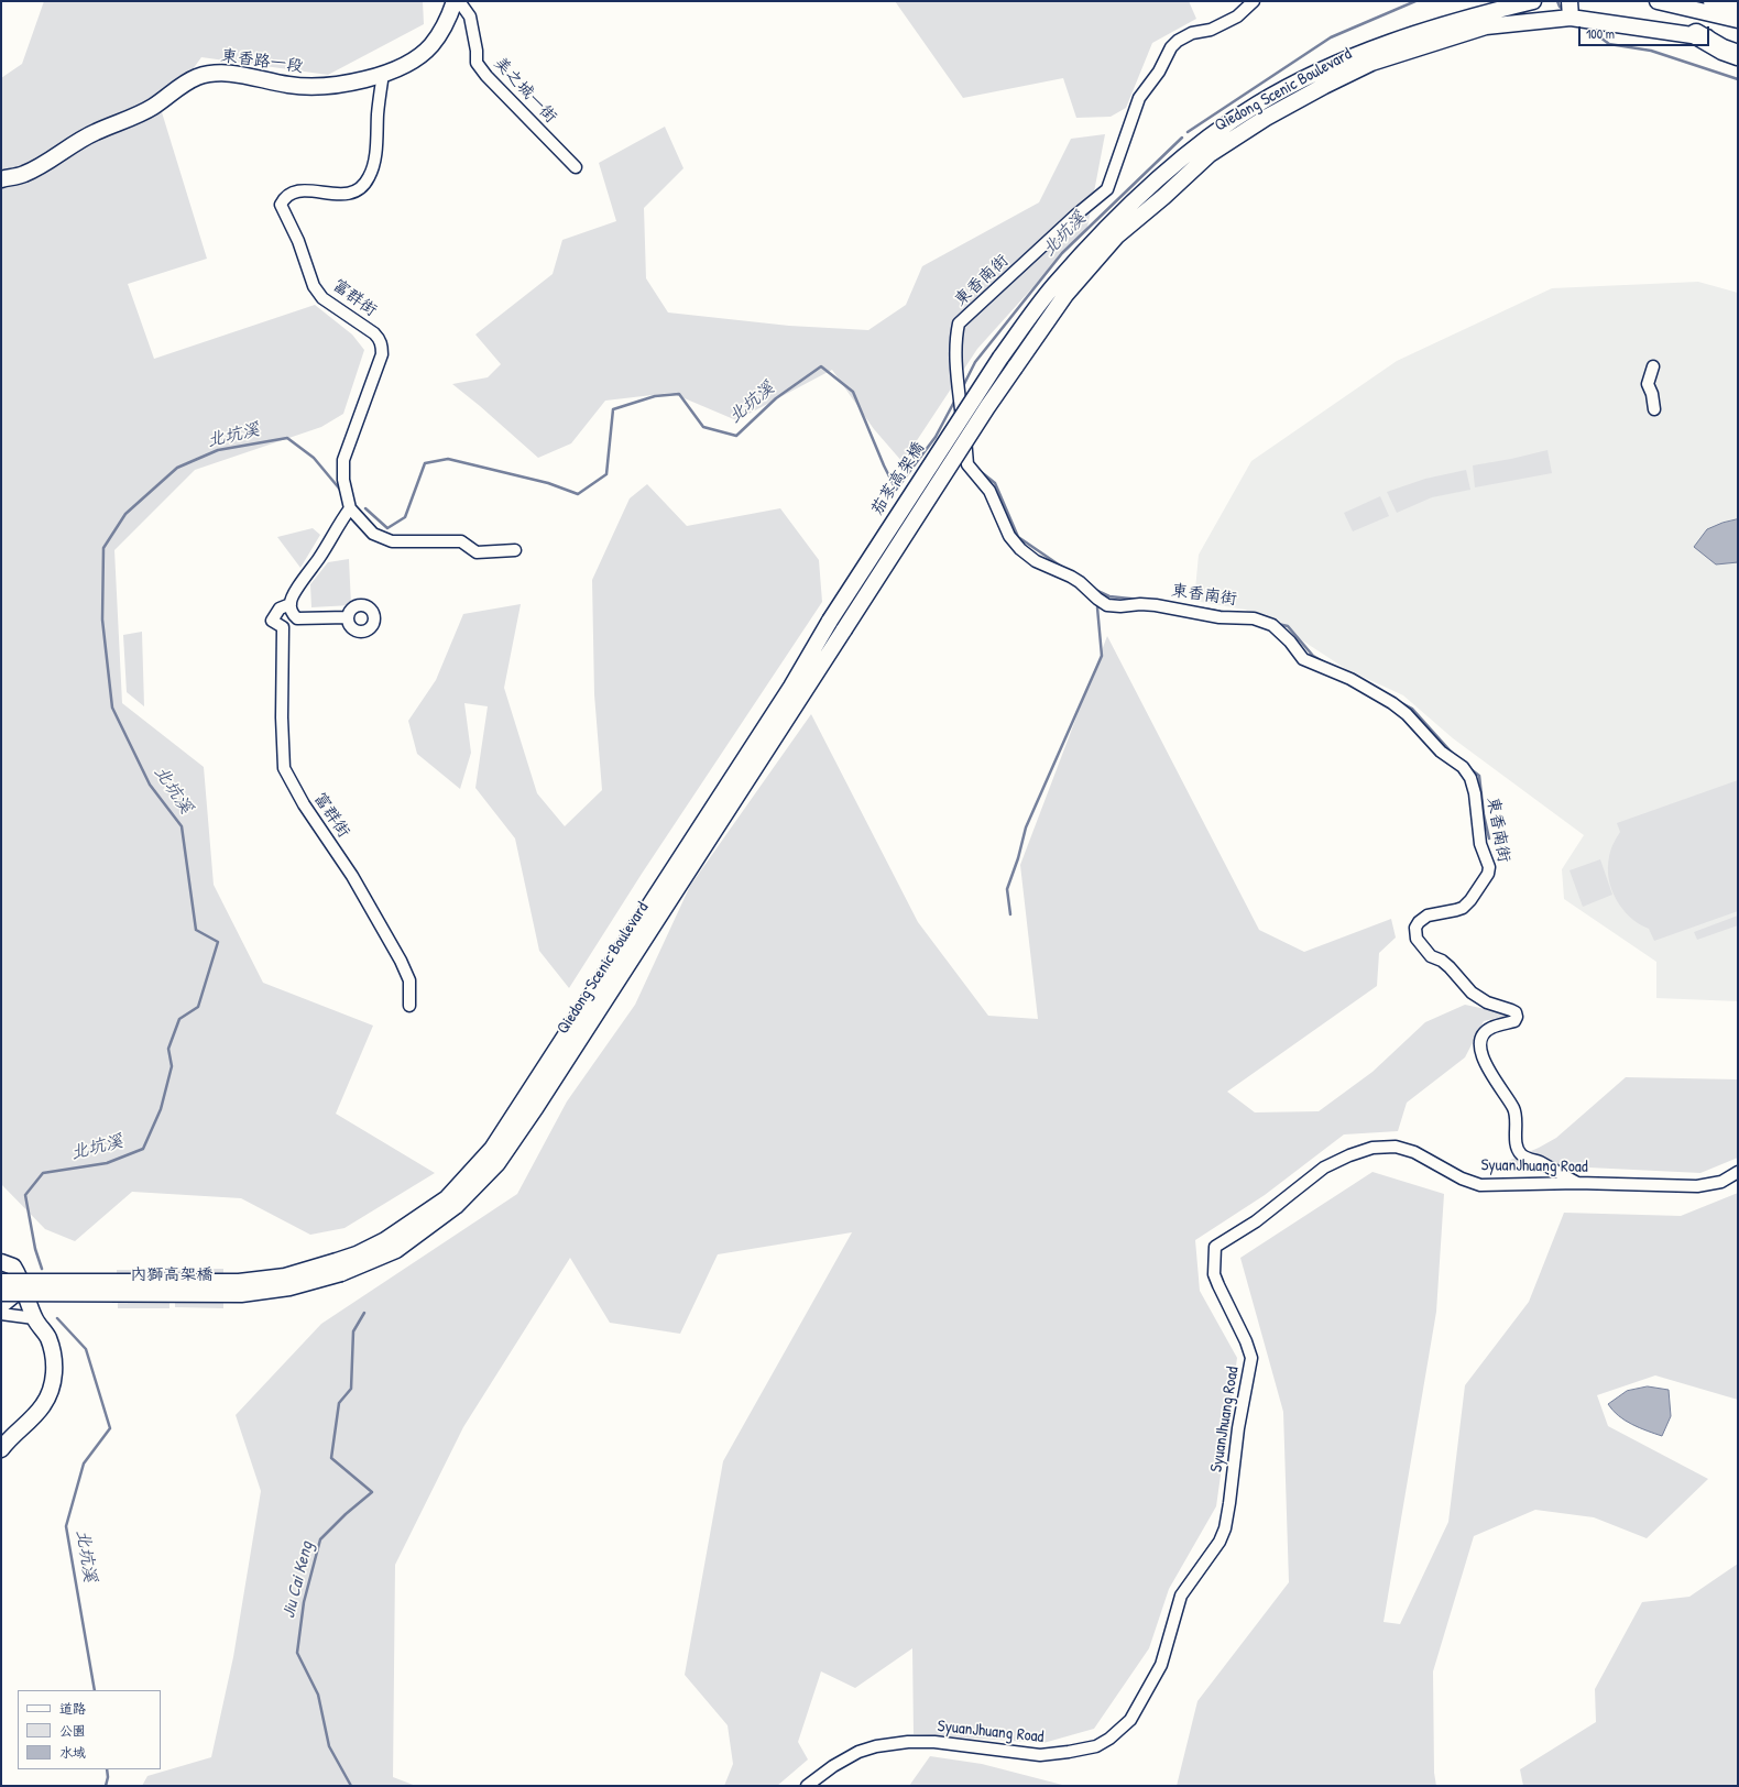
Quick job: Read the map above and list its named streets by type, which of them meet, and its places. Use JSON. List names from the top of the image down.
{
  "streets": {
    "street": [
      "東香路一段",
      "美之城一街",
      "Qiedong Scenic Boulevard",
      "東香南街",
      "富群街",
      "茄苳高架橋",
      "SyuanJhuang Road",
      "內獅高架橋"
    ]
  },
  "crossings": [
    ["東香路一段", "富群街"],
    ["Qiedong Scenic Boulevard", "茄苳高架橋"],
    ["Qiedong Scenic Boulevard", "內獅高架橋"],
    ["東香南街", "SyuanJhuang Road"]
  ],
  "water": ["北坑溪", "Jiu Cai Keng"],
  "legend": ["道路", "公園", "水域"],
  "scale_bar": "100 m"
}
